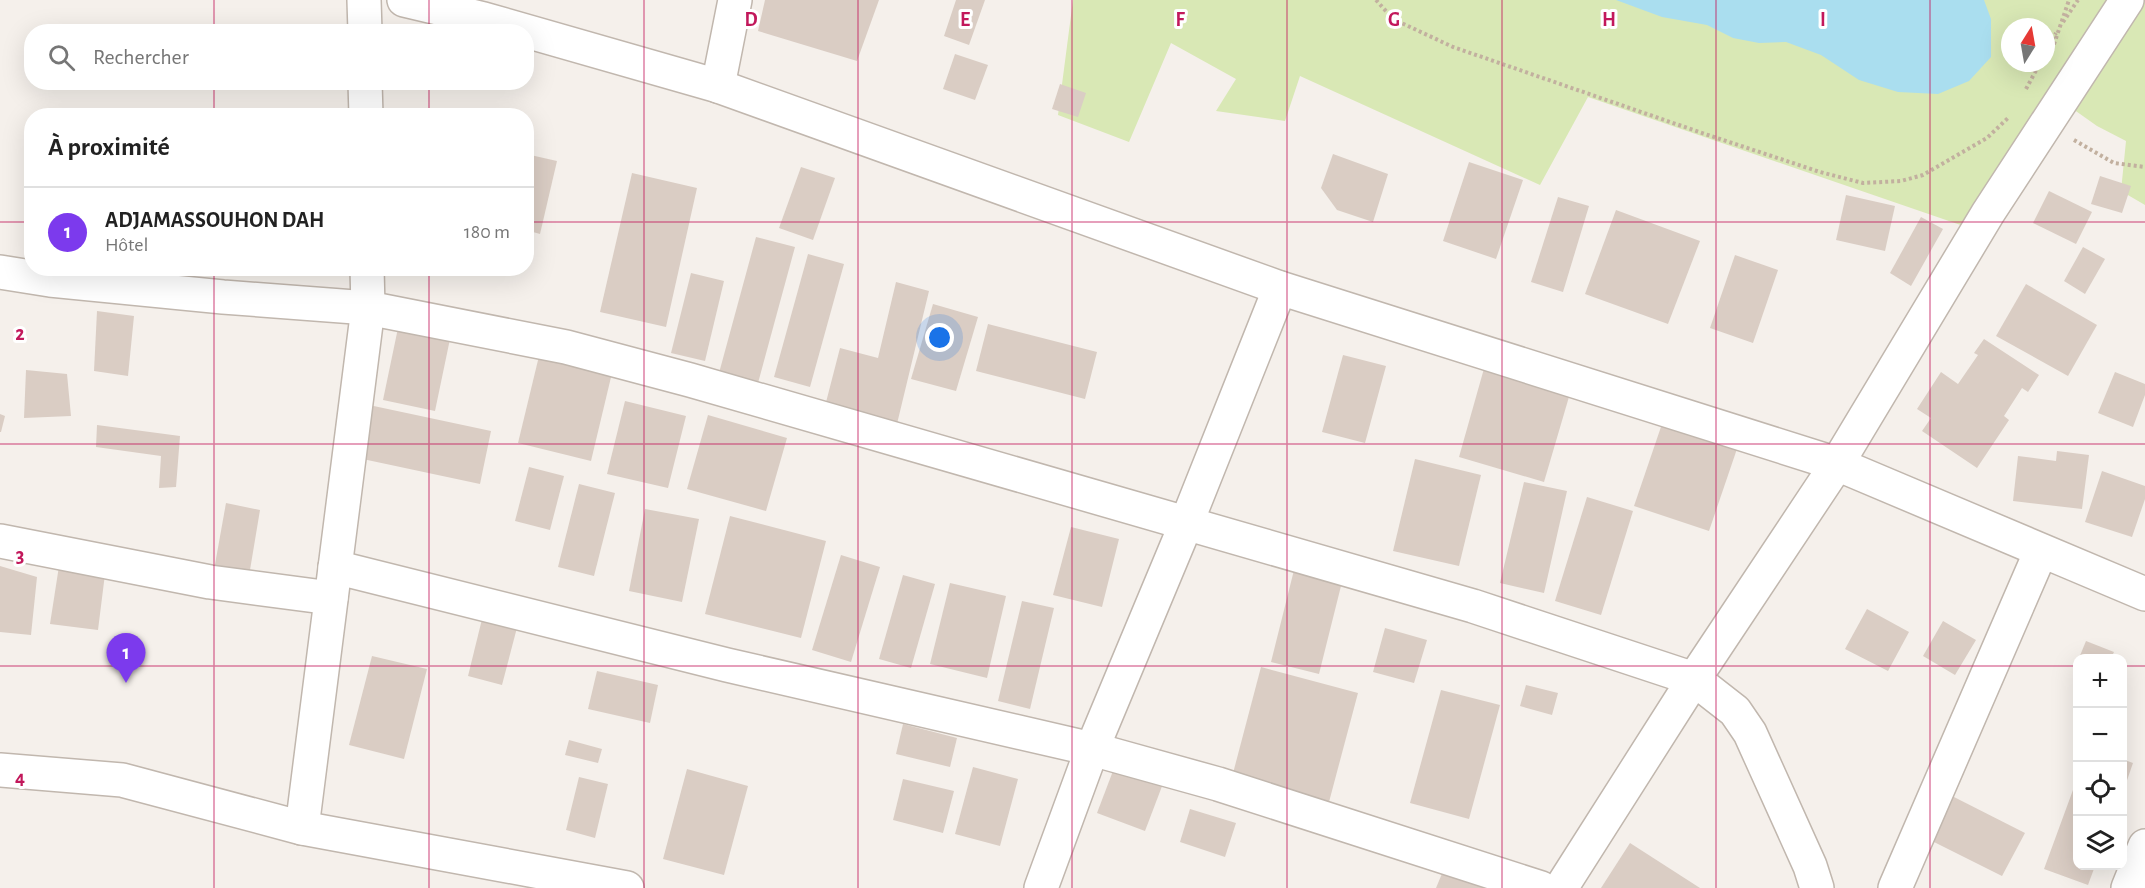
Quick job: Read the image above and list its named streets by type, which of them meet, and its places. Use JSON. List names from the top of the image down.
{
  "north": "top",
  "page": {
    "search": "Rechercher",
    "heading": "À proximité",
    "list": [
      {
        "mark": "1",
        "name": "ADJAMASSOUHON DAH",
        "note": "Hôtel",
        "value": "180 m"
      }
    ],
    "pins": "1",
    "map_buttons": ["+", "−"]
  },
  "grid": {
    "columns": [
      "D",
      "E",
      "F",
      "G",
      "H",
      "I"
    ],
    "rows": ["2", "3", "4"]
  }
}
